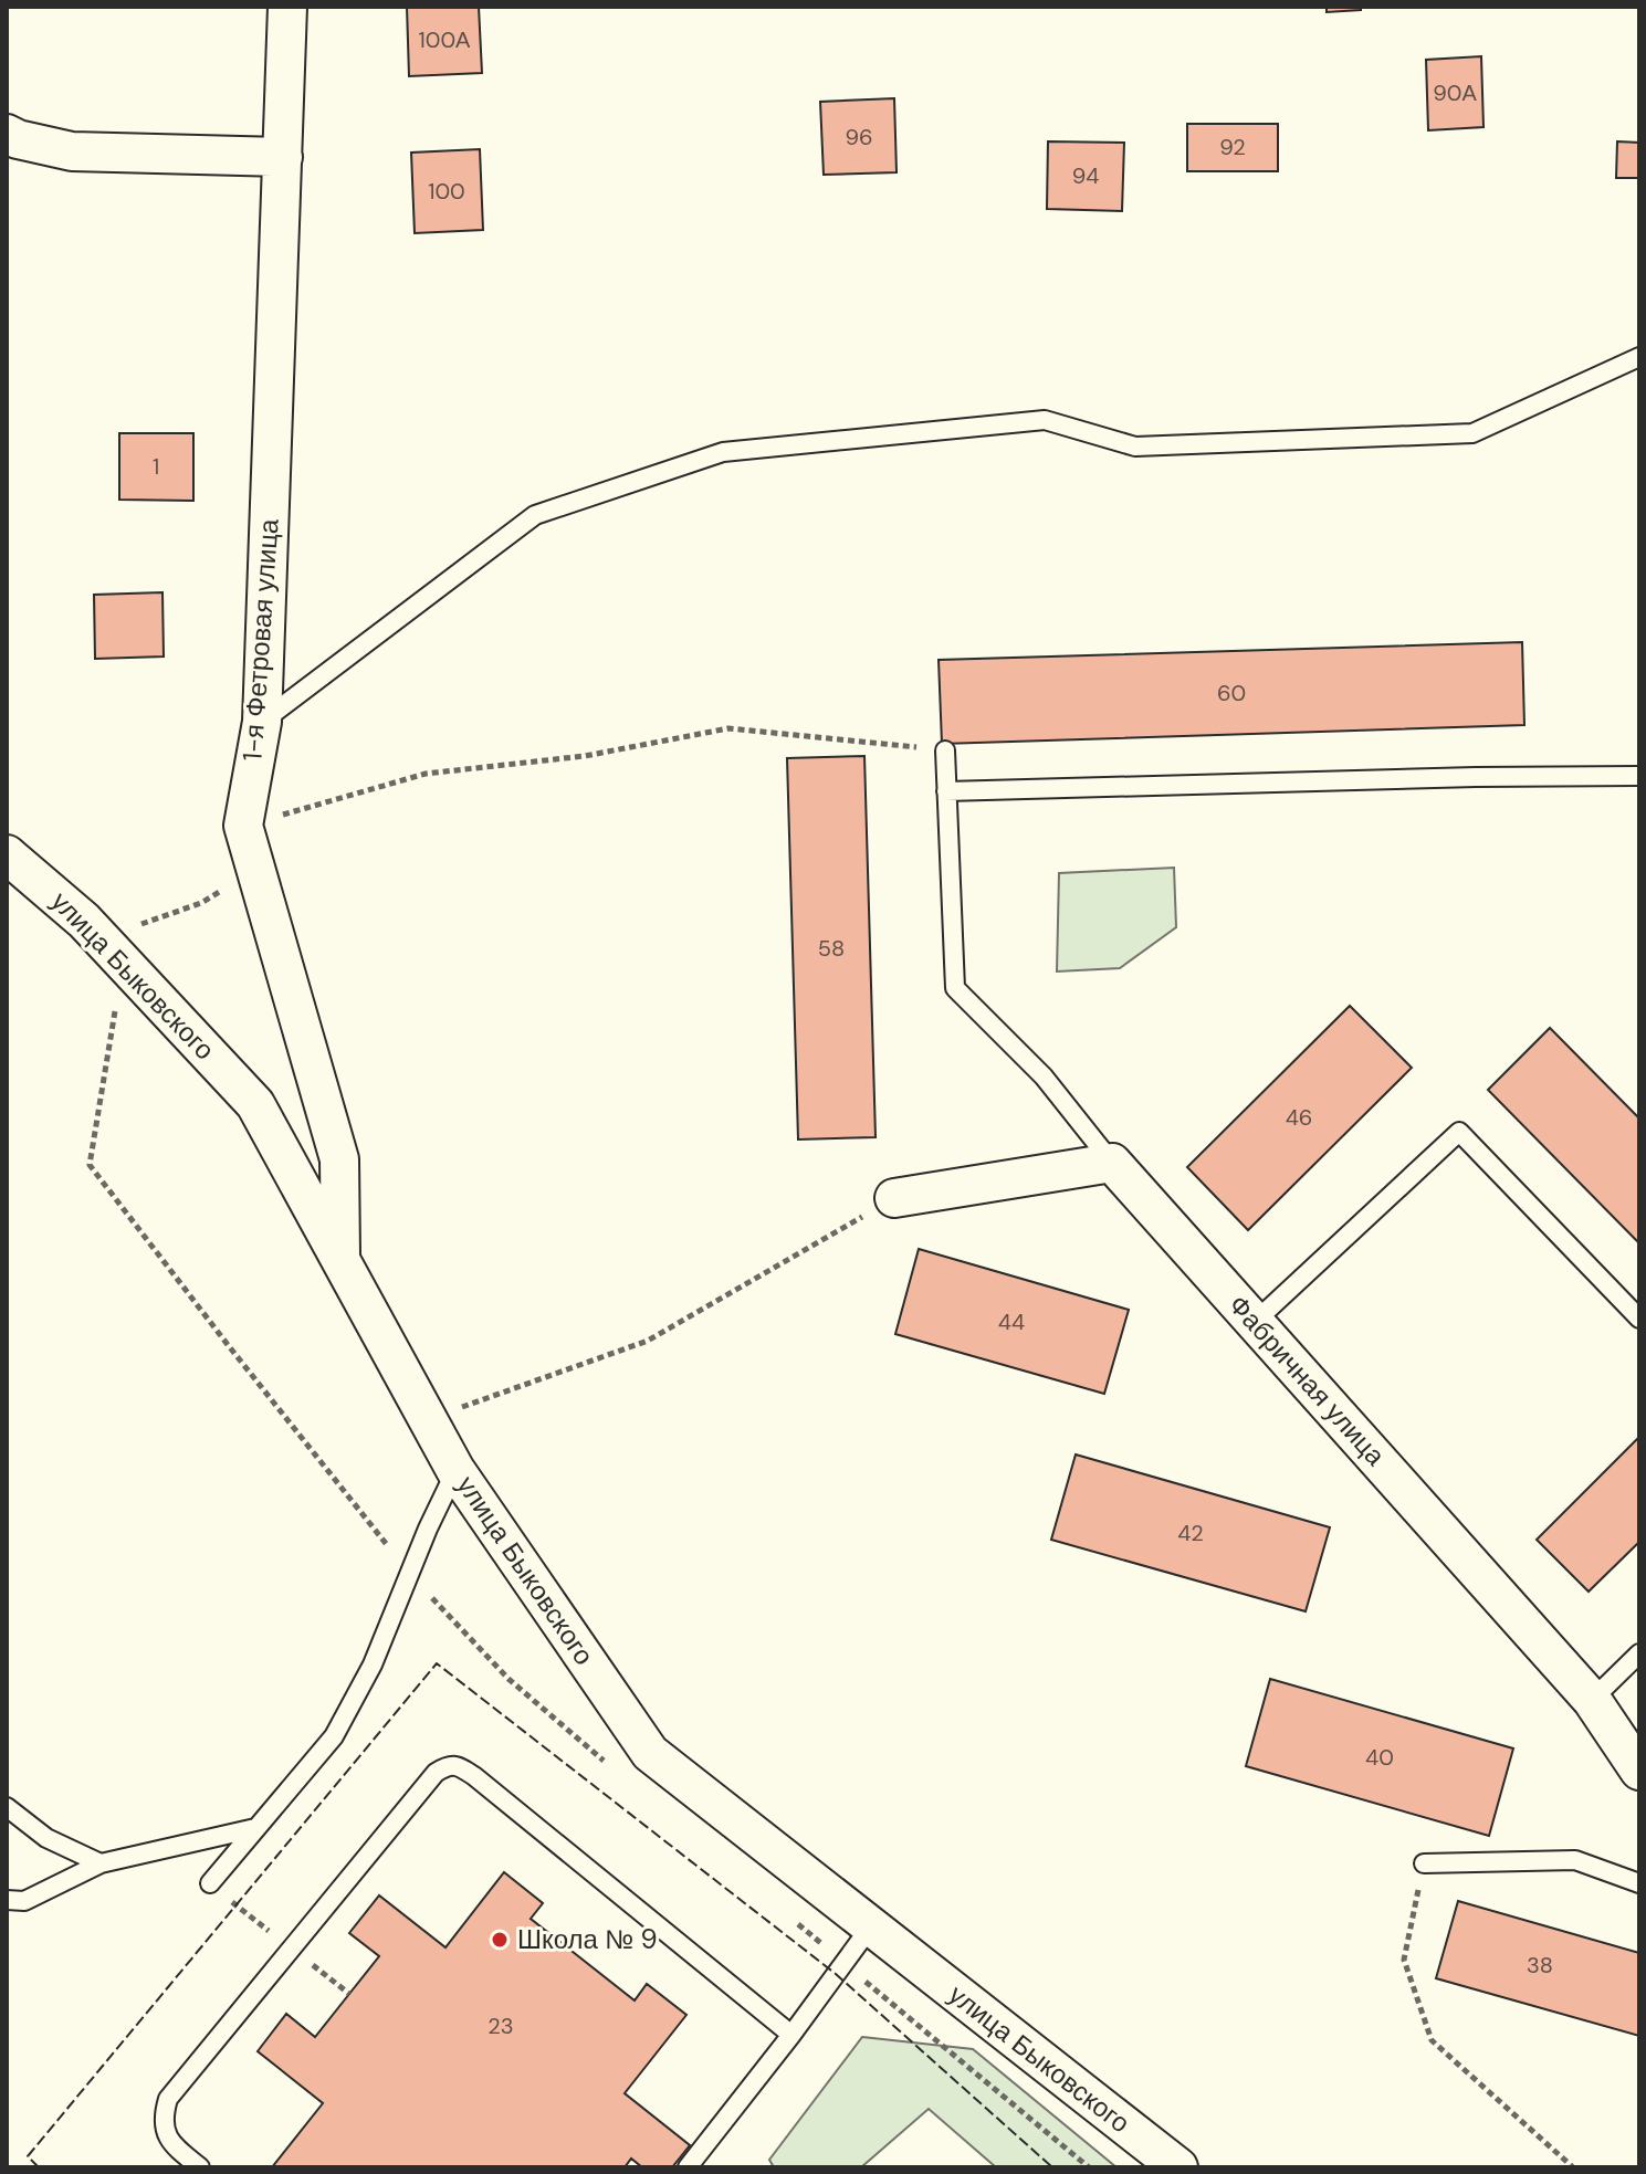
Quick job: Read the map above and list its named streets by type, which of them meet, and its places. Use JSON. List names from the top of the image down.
{
  "streets": {
    "street": ["1-я Фетровая улица", "улица Быковского", "Фабричная улица"]
  },
  "crossings": [
    ["1-я Фетровая улица", "улица Быковского"]
  ],
  "places": ["Школа № 9"],
  "house_numbers": [
    "100А",
    "90А",
    "96",
    "92",
    "94",
    "100",
    "1",
    "60",
    "58",
    "46",
    "44",
    "42",
    "40",
    "38",
    "23"
  ]
}
